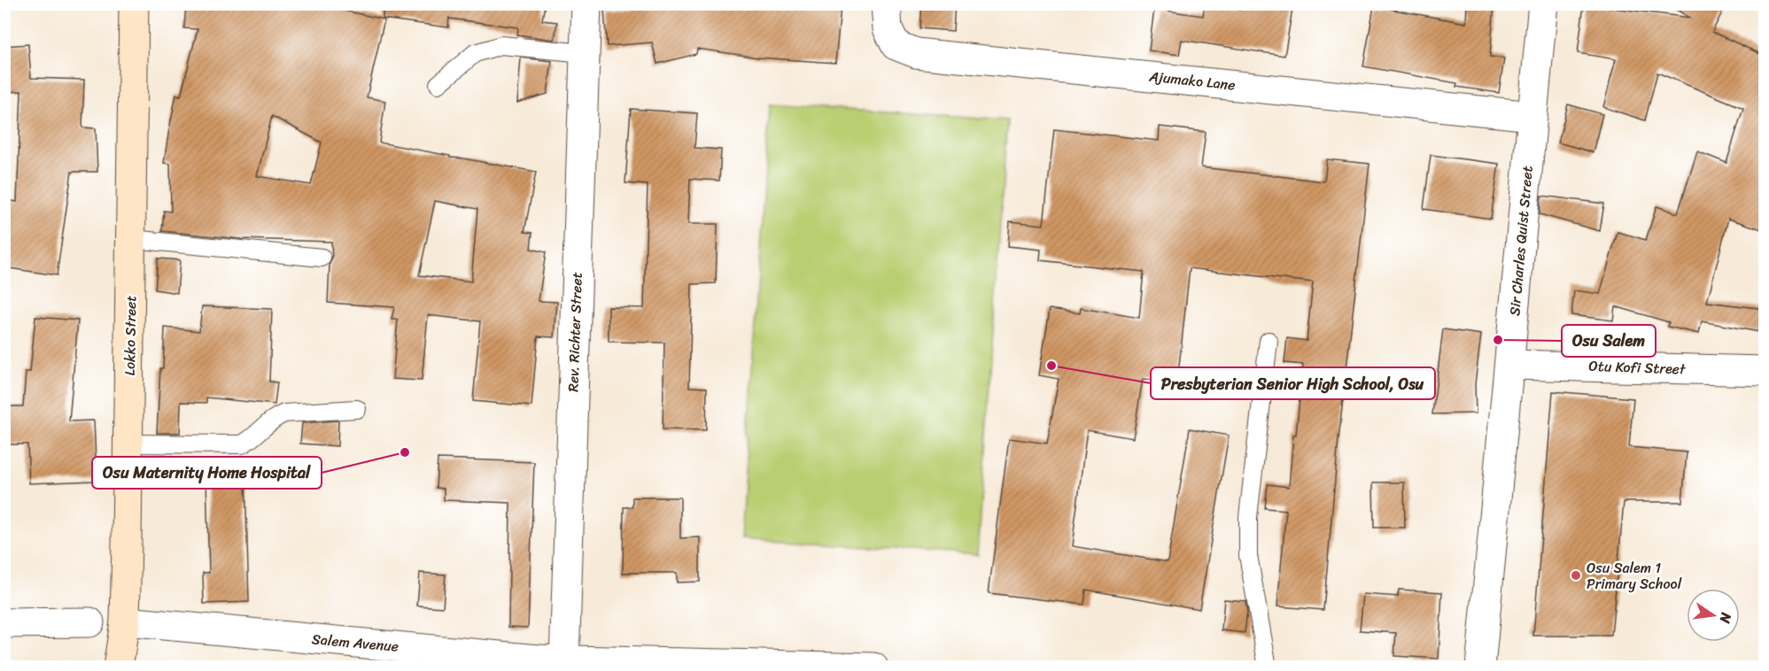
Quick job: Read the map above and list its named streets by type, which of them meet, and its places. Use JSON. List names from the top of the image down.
{
  "streets": {
    "main road": ["Lokko Street"],
    "street": [
      "Ajumako Lane",
      "Sir Charles Quist Street",
      "Rev. Richter Street",
      "Otu Kofi Street",
      "Salem Avenue"
    ]
  },
  "crossings": [
    ["Ajumako Lane", "Sir Charles Quist Street"],
    ["Sir Charles Quist Street", "Otu Kofi Street"],
    ["Rev. Richter Street", "Salem Avenue"],
    ["Lokko Street", "Salem Avenue"]
  ],
  "places": [
    "Osu Salem",
    "Presbyterian Senior High School, Osu",
    "Osu Maternity Home Hospital",
    "Osu Salem 1 Primary School"
  ],
  "north": "right"
}
